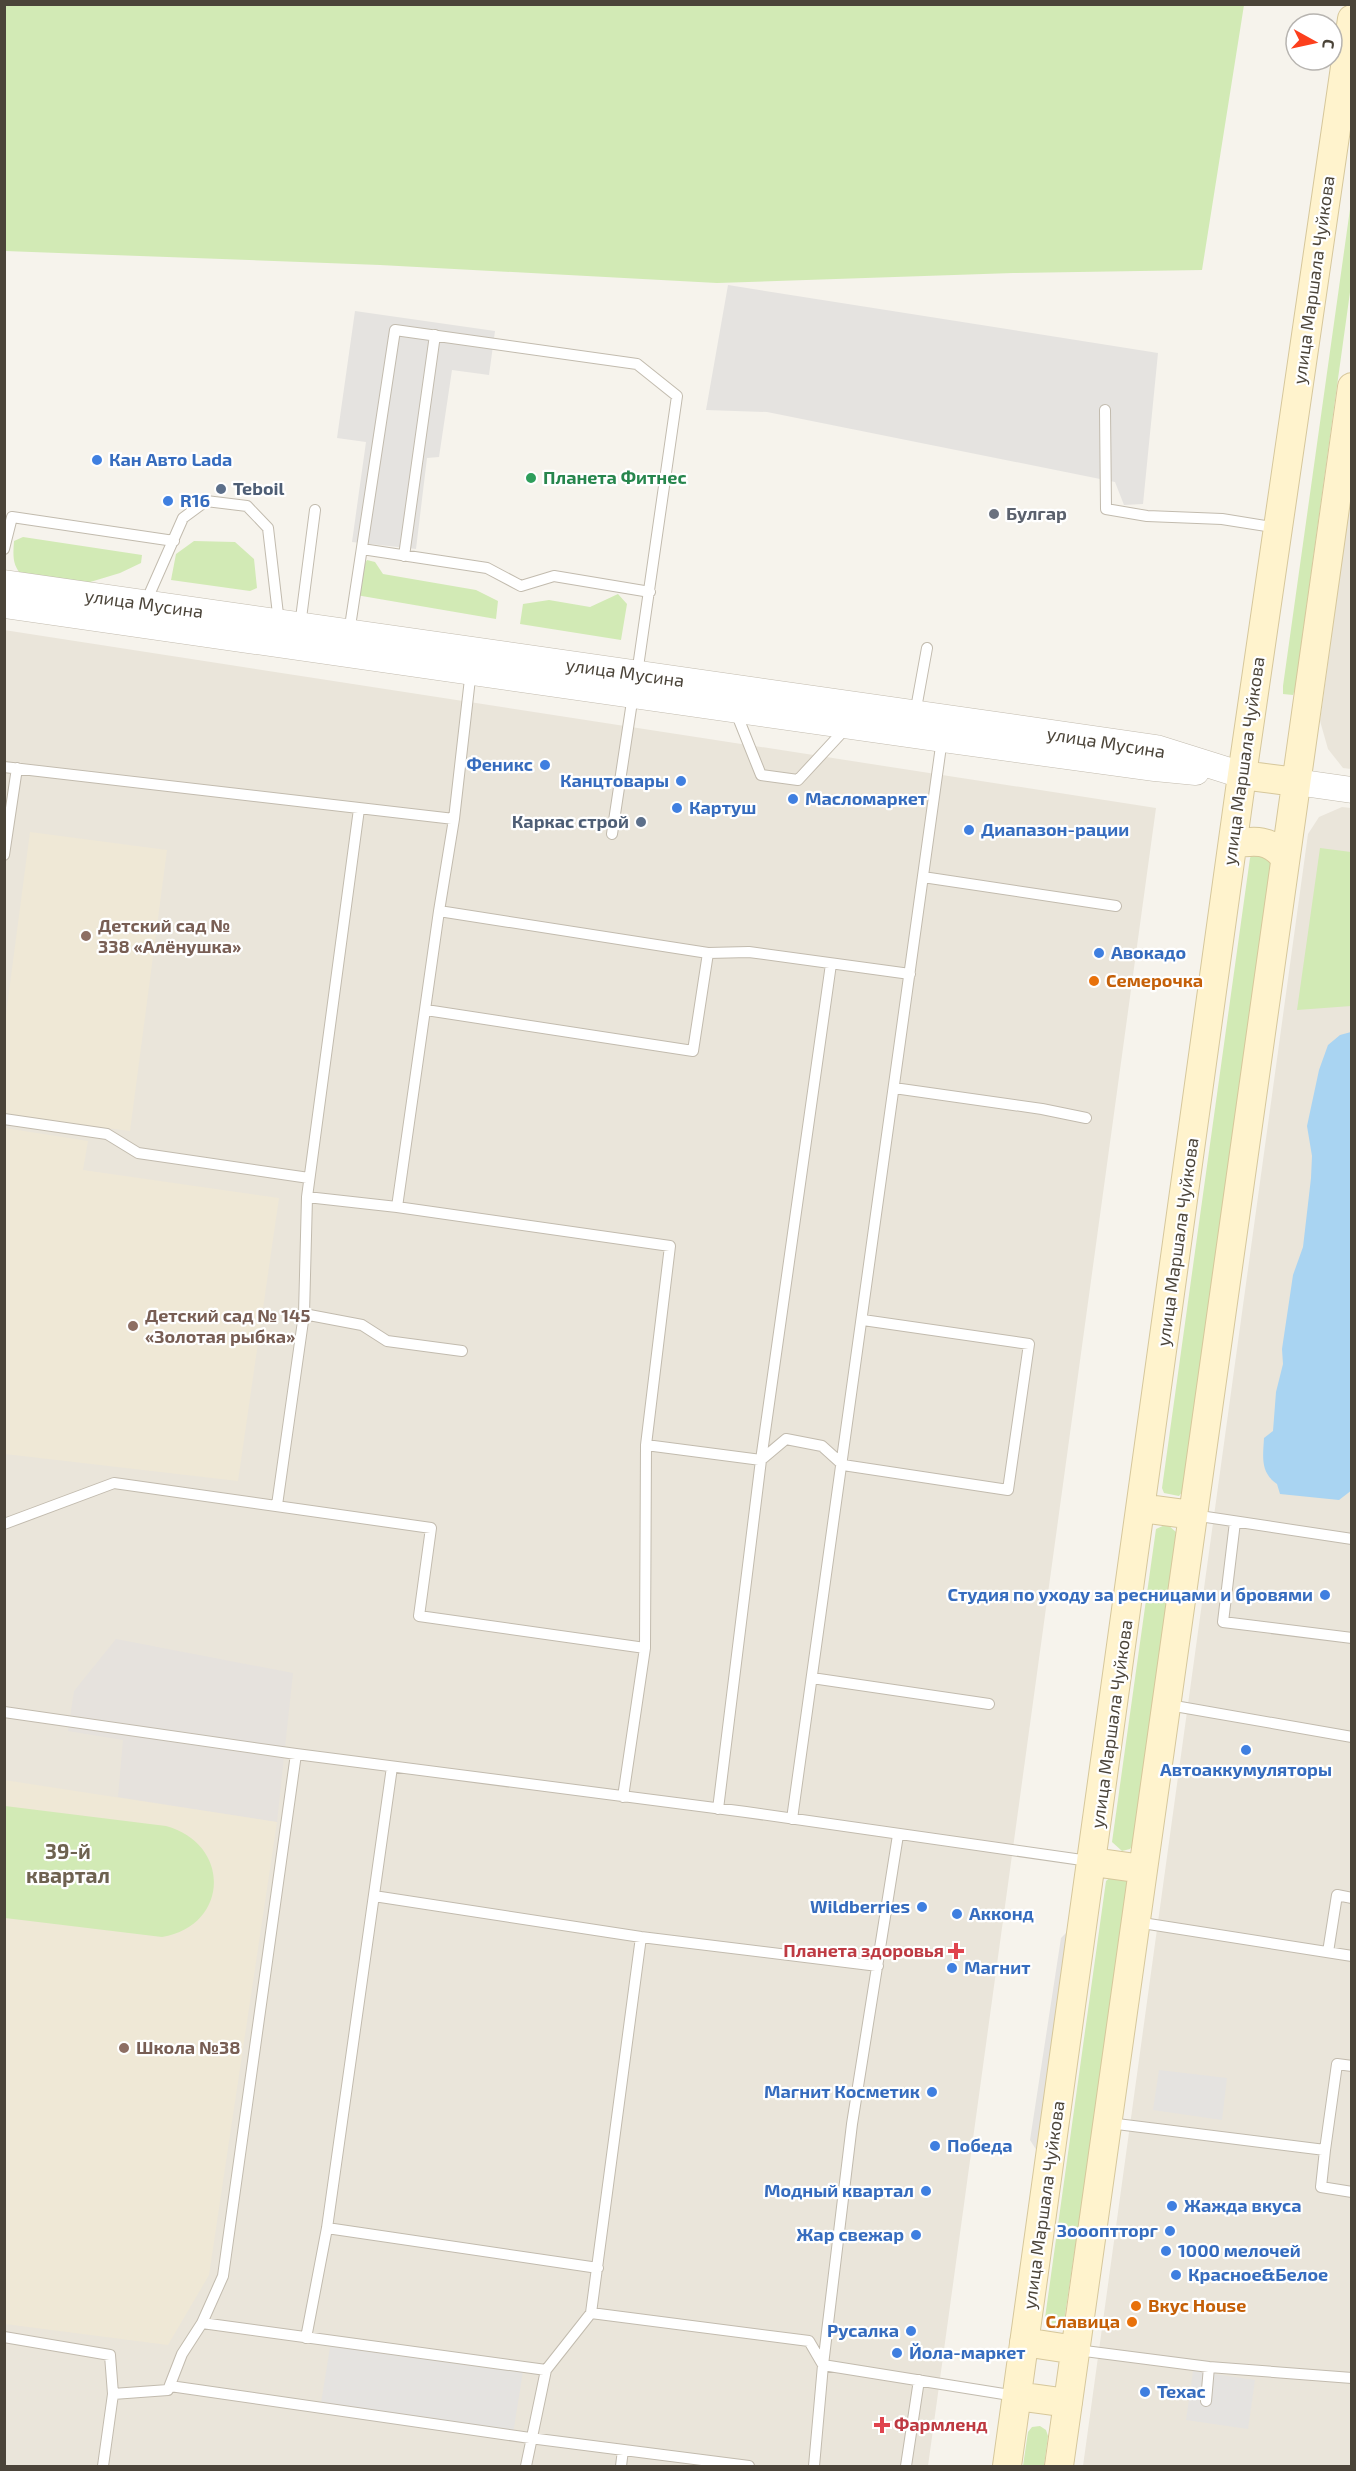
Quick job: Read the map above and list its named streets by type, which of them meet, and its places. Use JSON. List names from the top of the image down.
{
  "streets": {
    "main road": ["улица Маршала Чуйкова", "улица Мусина"]
  },
  "crossings": [
    ["улица Маршала Чуйкова", "улица Мусина"]
  ],
  "districts": ["39-й квартал"],
  "places": {
    "other": [
      "Кан Авто Lada",
      "Планета Фитнес",
      "Teboil",
      "R16",
      "Булгар",
      "Феникс",
      "Канцтовары",
      "Масломаркет",
      "Картуш",
      "Каркас строй",
      "Диапазон-рации",
      "Детский сад № 338 «Алёнушка»",
      "Авокадо",
      "Семерочка",
      "Детский сад № 145 «Золотая рыбка»",
      "Студия по уходу за ресницами и бровями",
      "Автоаккумуляторы",
      "Wildberries",
      "Акконд",
      "Магнит",
      "Школа №38",
      "Магнит Косметик",
      "Победа",
      "Модный квартал",
      "Жажда вкуса",
      "Зоооптторг",
      "Жар свежар",
      "1000 мелочей",
      "Красное&Белое",
      "Вкус House",
      "Славица",
      "Русалка",
      "Йола-маркет",
      "Техас"
    ],
    "health": ["Планета здоровья", "Фармленд"]
  },
  "north": "right"
}
